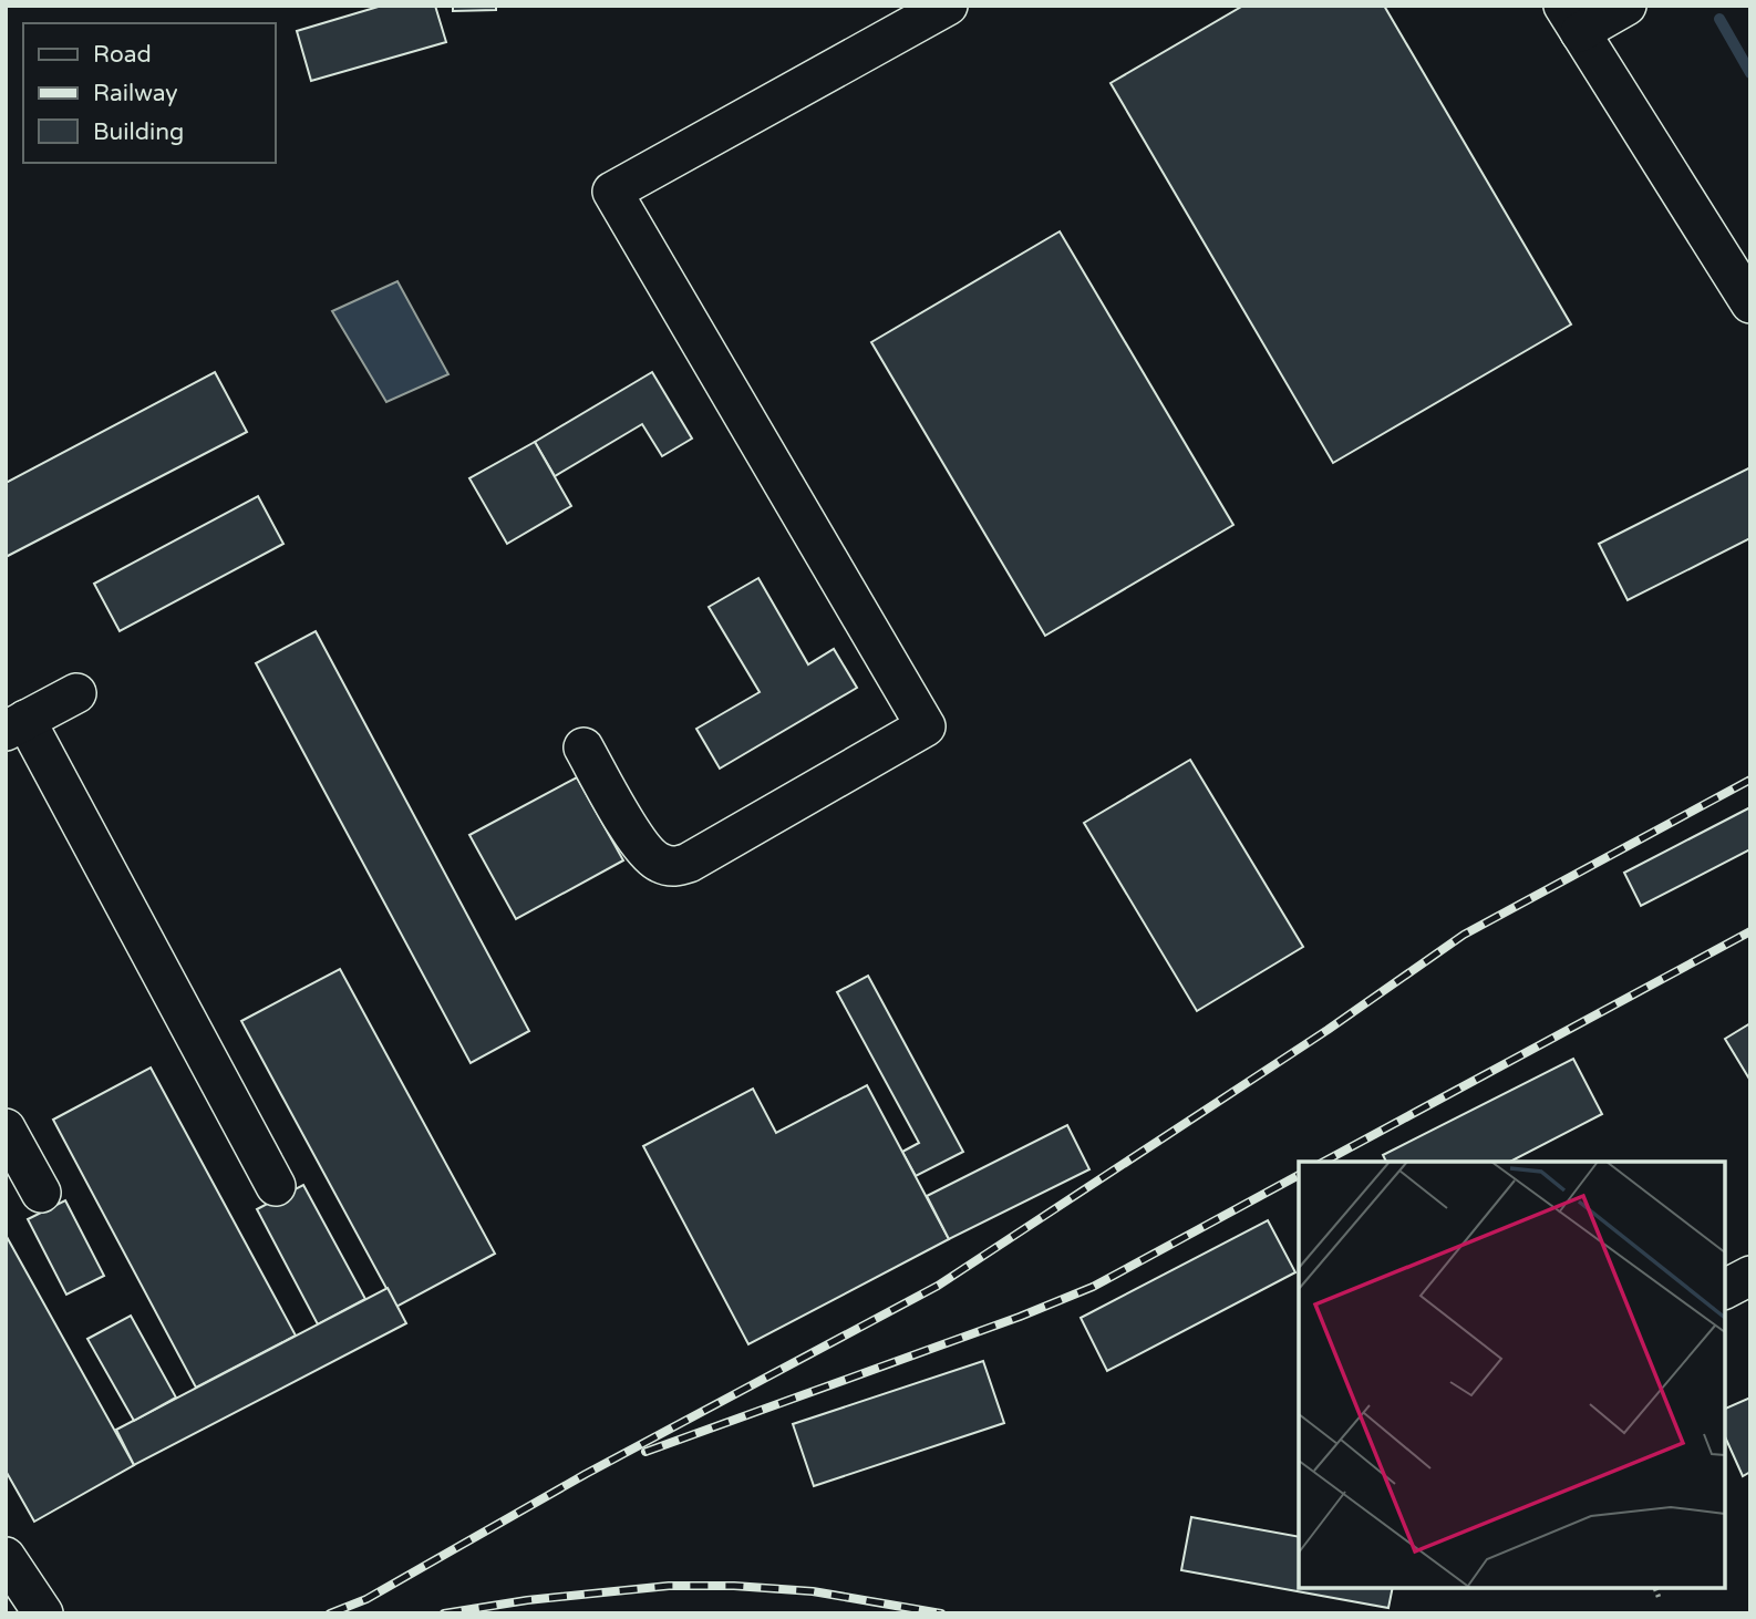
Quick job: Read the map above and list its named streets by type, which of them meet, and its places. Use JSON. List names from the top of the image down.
{
  "legend": ["Road", "Railway", "Building"]
}
